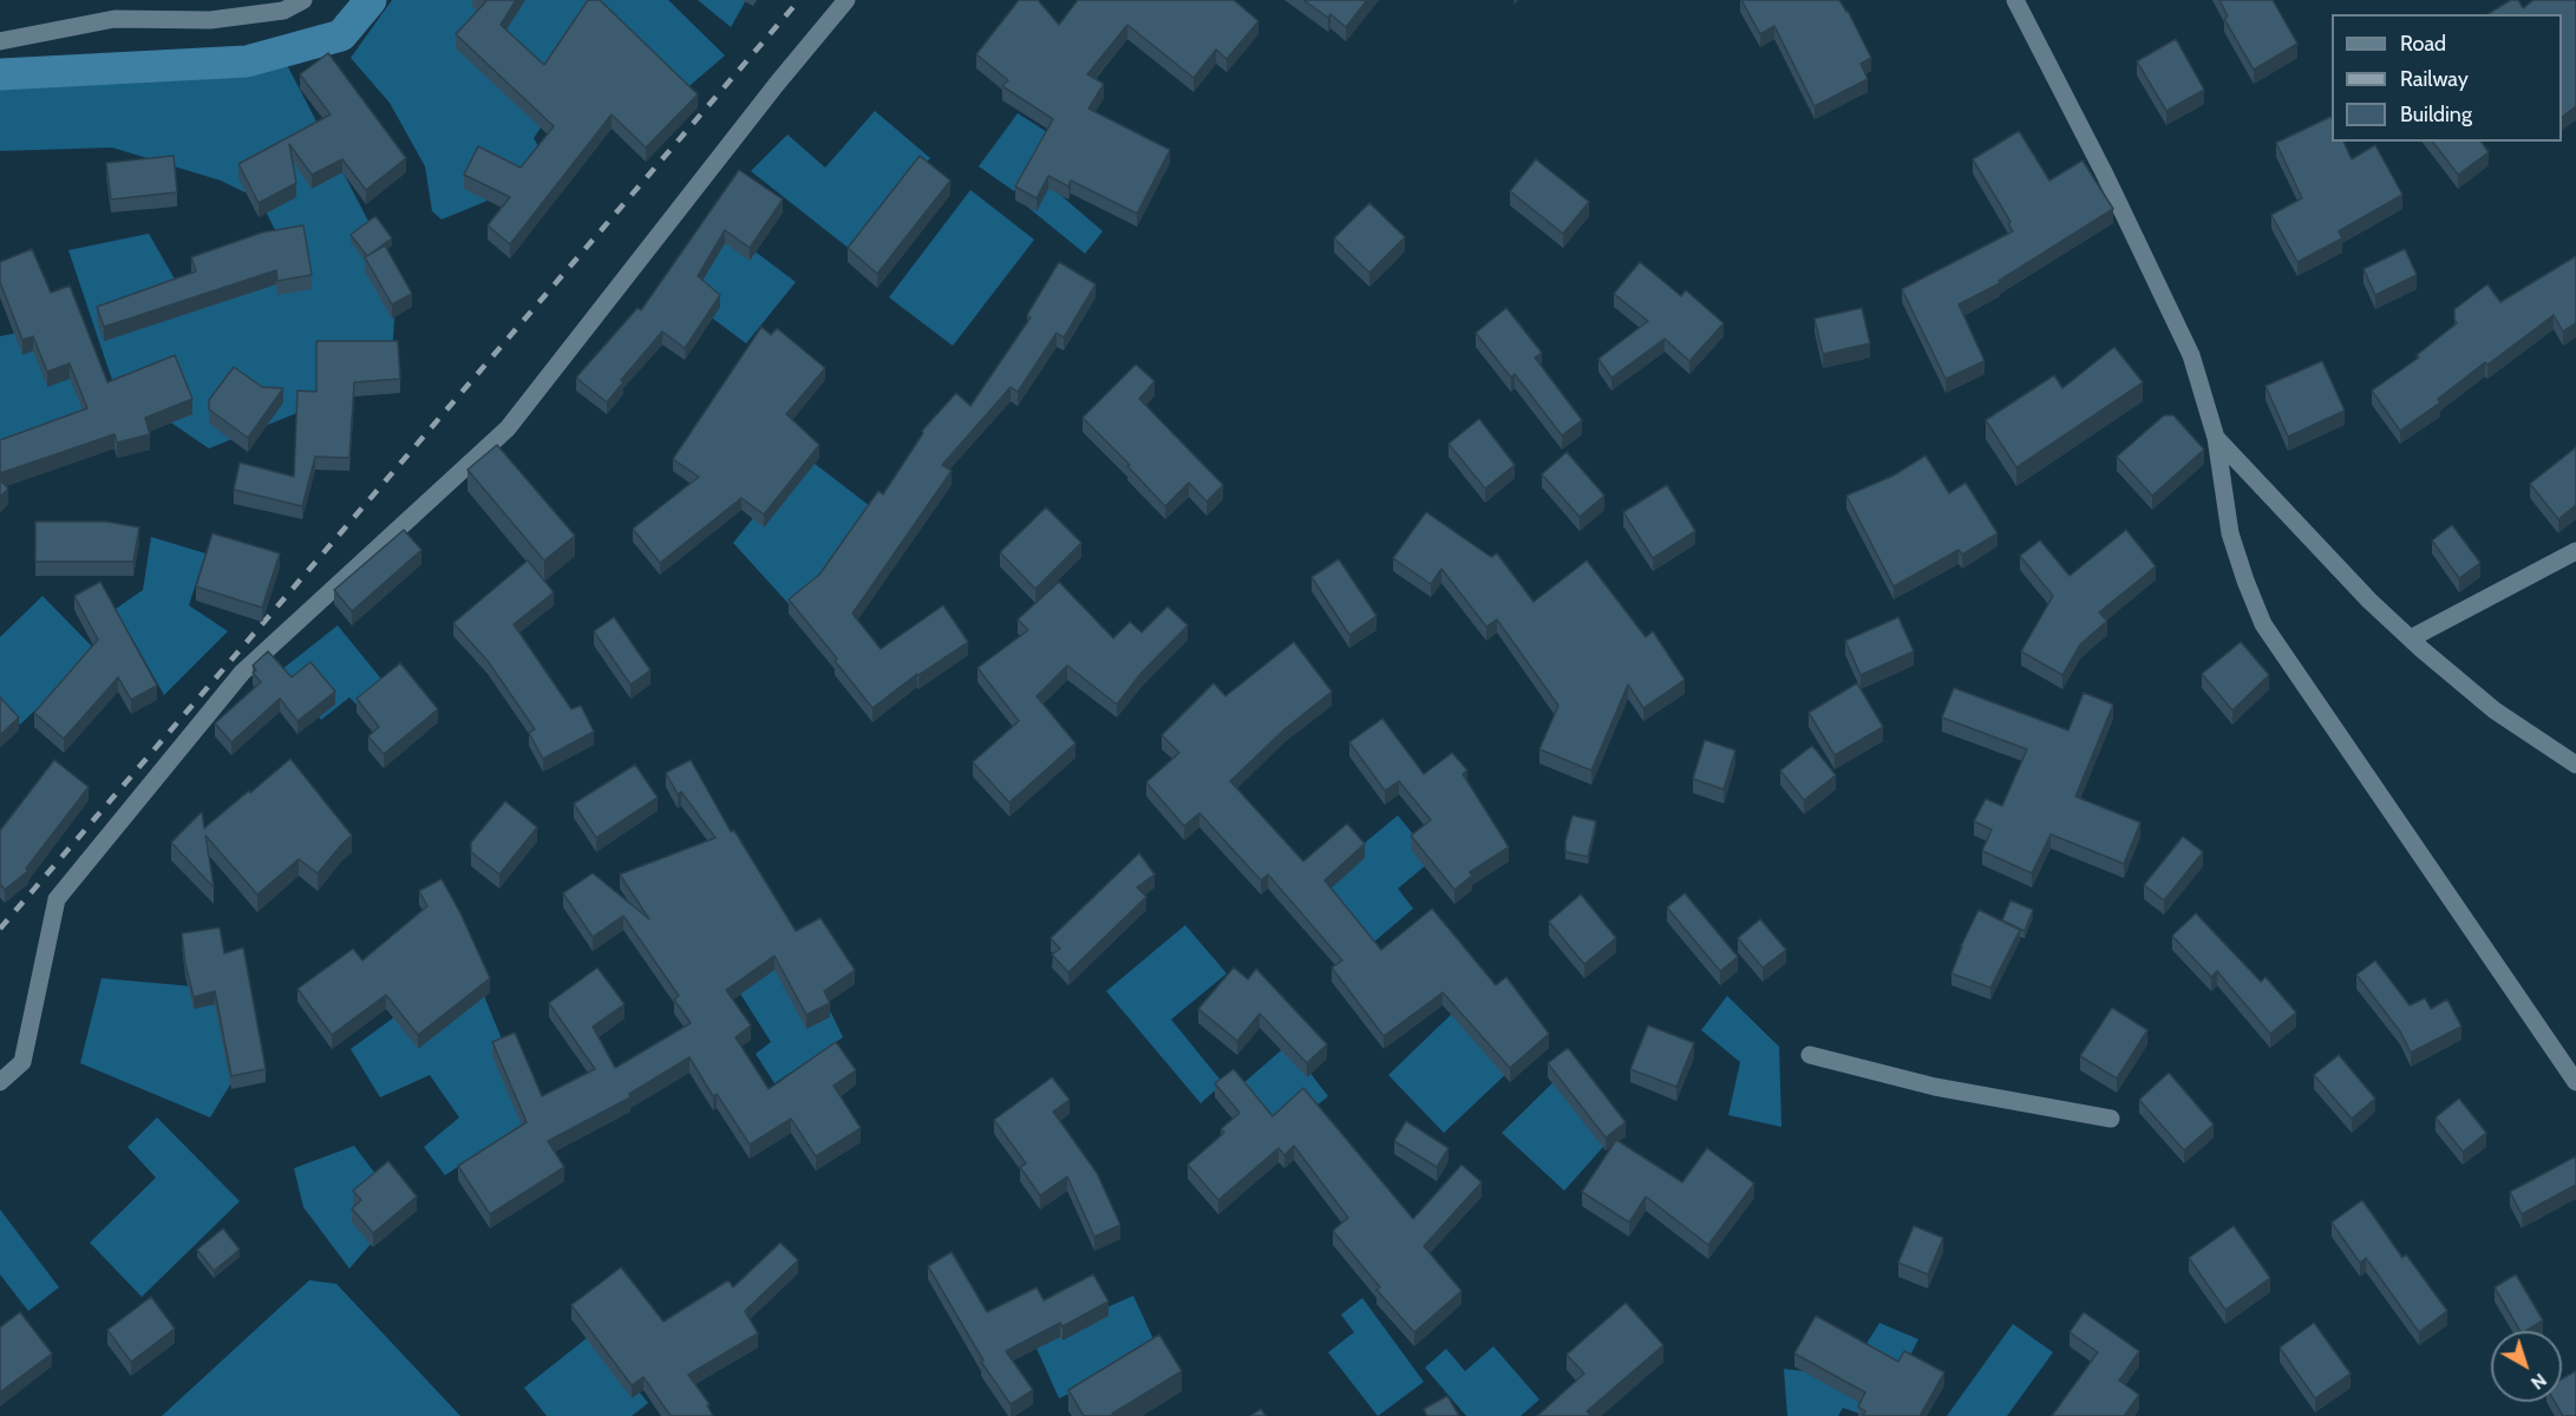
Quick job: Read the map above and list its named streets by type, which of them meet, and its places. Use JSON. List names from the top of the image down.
{
  "legend": ["Road", "Railway", "Building"],
  "north": "bottom right"
}
